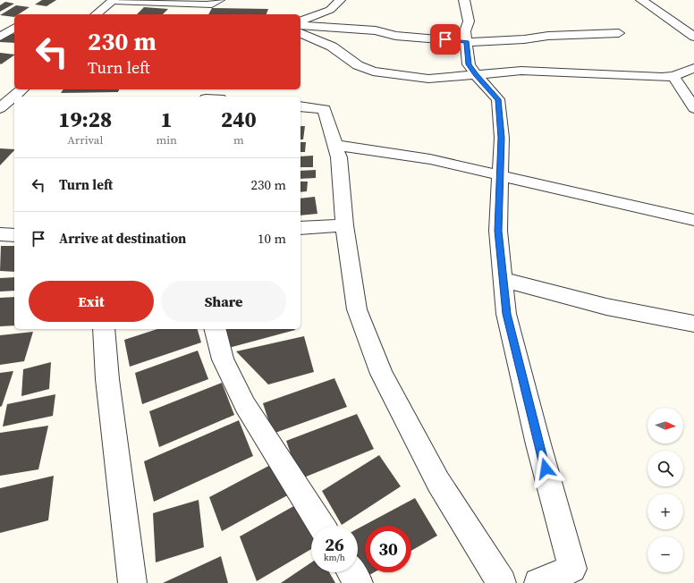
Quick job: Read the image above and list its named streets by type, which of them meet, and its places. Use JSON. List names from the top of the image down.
{
  "north": "right",
  "page": {
    "turn": ["230 m", "Turn left"],
    "eta": [
      "19:28",
      "Arrival",
      "1",
      "min",
      "240",
      "m"
    ],
    "list": [
      {
        "name": "Turn left",
        "value": "230 m"
      },
      {
        "name": "Arrive at destination",
        "value": "10 m"
      }
    ],
    "buttons": ["Exit", "Share"],
    "map_buttons": ["+", "−"],
    "speed": "26 km/h",
    "limit": "30"
  }
}
